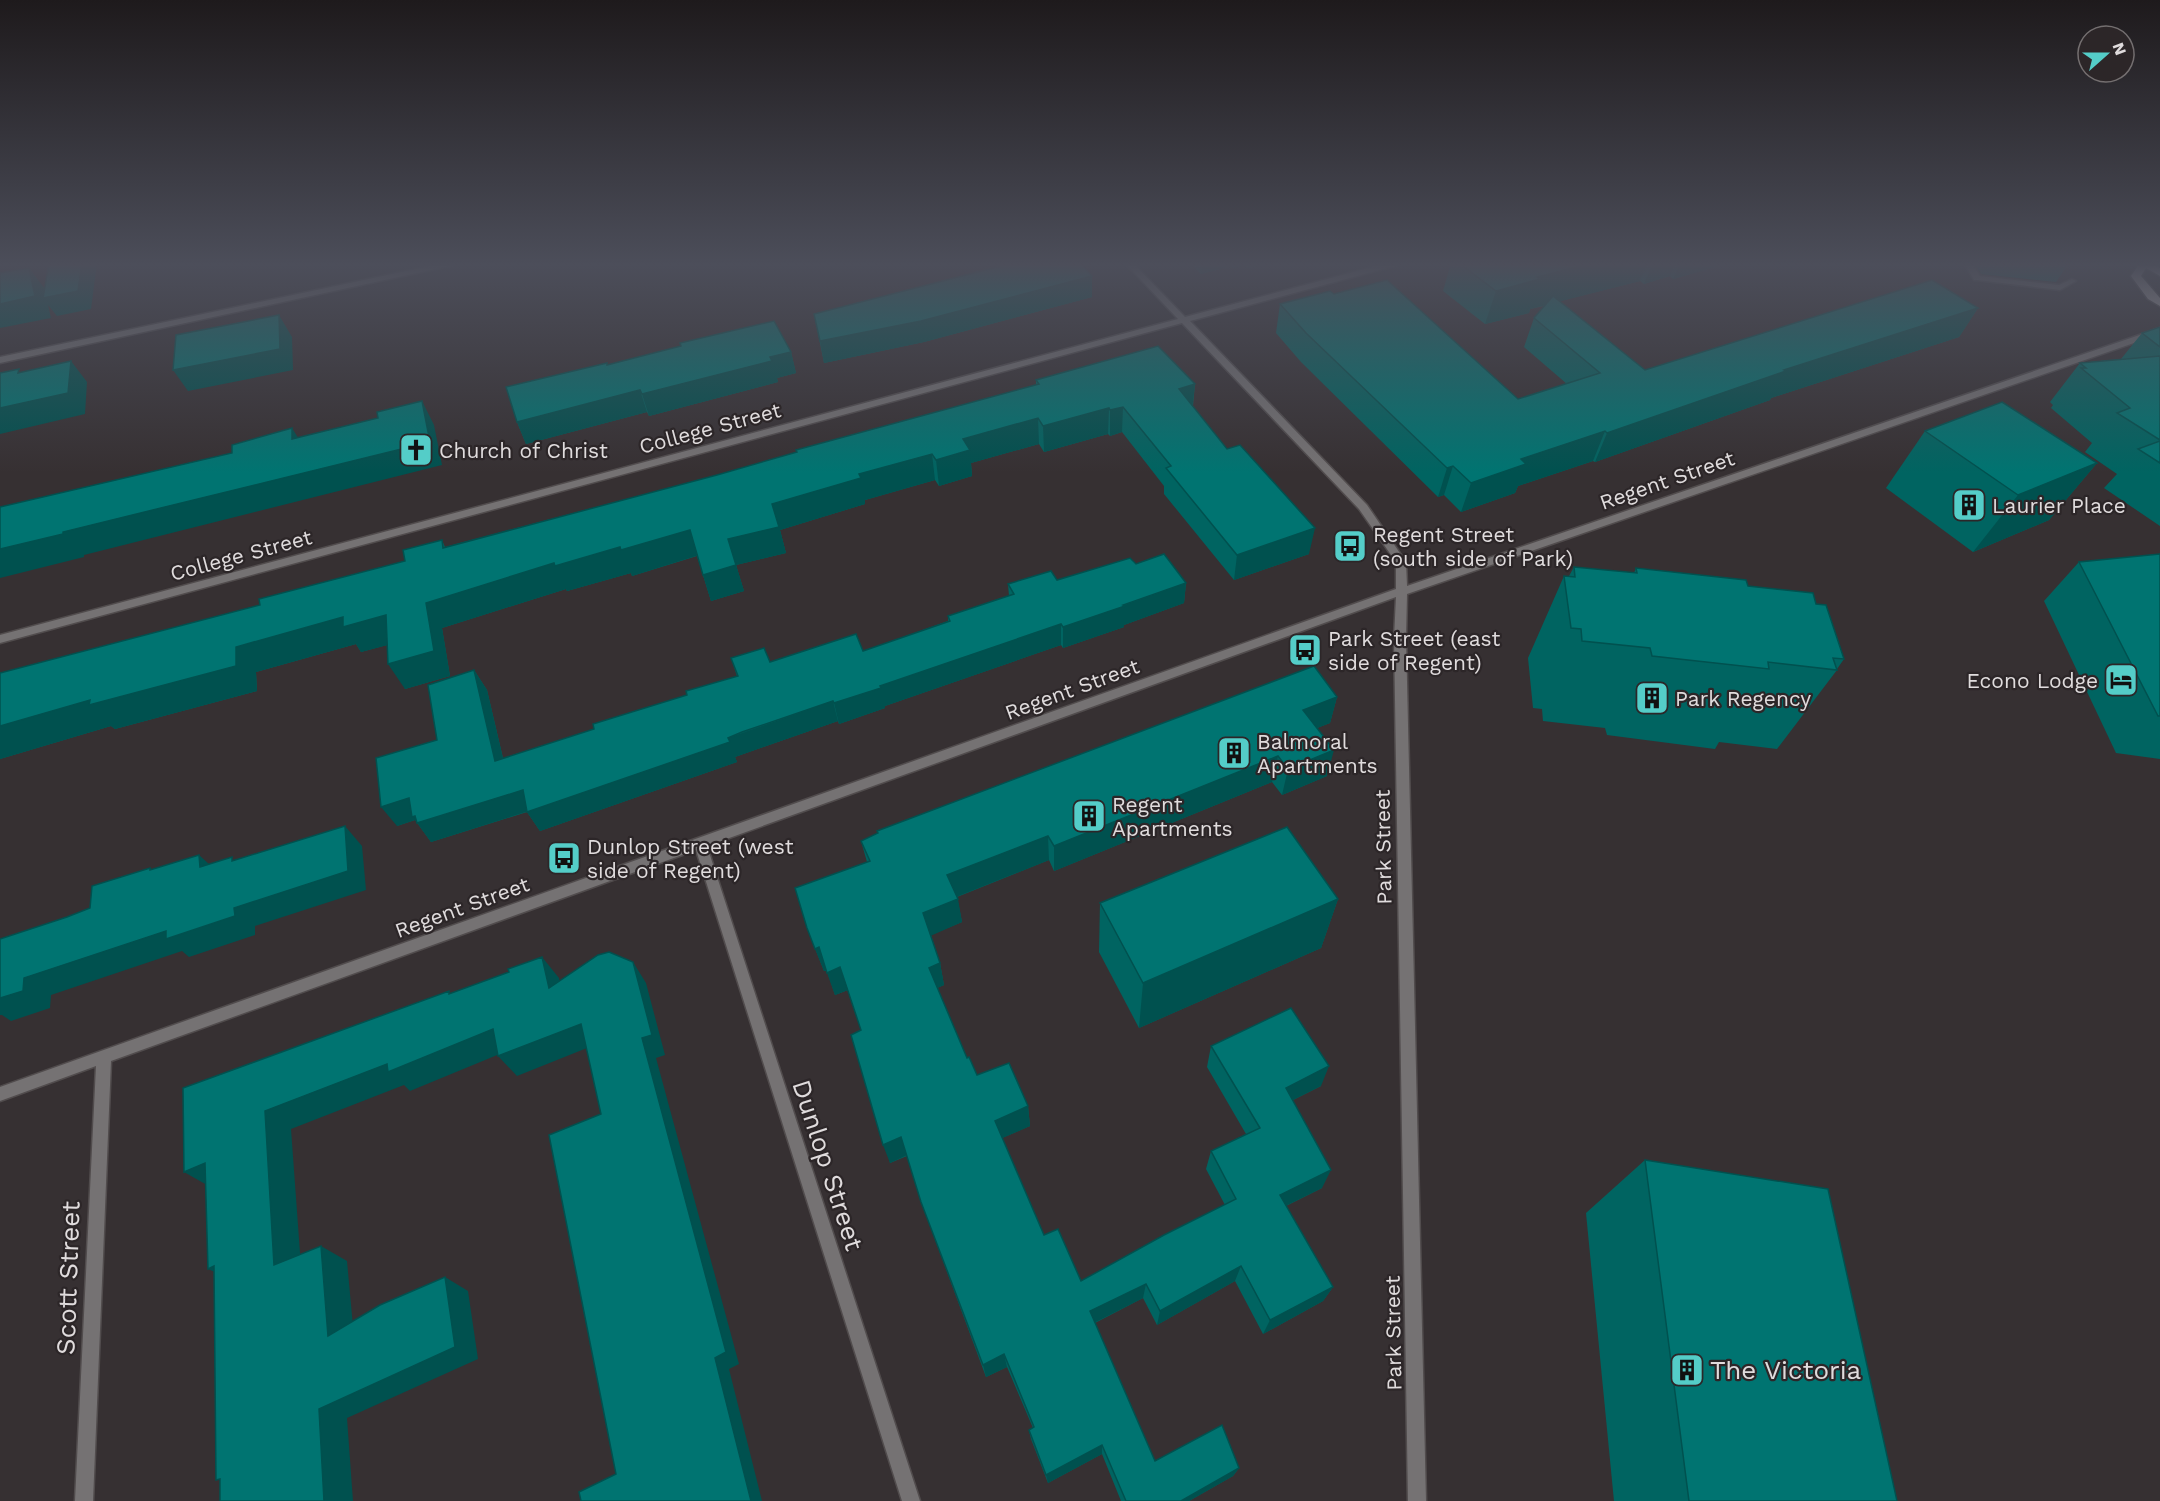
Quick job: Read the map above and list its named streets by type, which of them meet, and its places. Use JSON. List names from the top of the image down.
{
  "streets": {
    "street": [
      "College Street",
      "Regent Street",
      "Park Street",
      "Dunlop Street",
      "Scott Street"
    ]
  },
  "crossings": [
    ["Regent Street", "Park Street"],
    ["Regent Street", "Dunlop Street"],
    ["Regent Street", "Scott Street"]
  ],
  "places": {
    "church": ["Church of Christ"],
    "building": [
      "Laurier Place",
      "Park Regency",
      "Balmoral Apartments",
      "Regent Apartments",
      "The Victoria"
    ],
    "bus stop": ["Regent Street (south side of Park)", "Park Street (east side of Regent)", "Dunlop Street (west side of Regent)"],
    "hotel": ["Econo Lodge"]
  },
  "north": "right"
}
